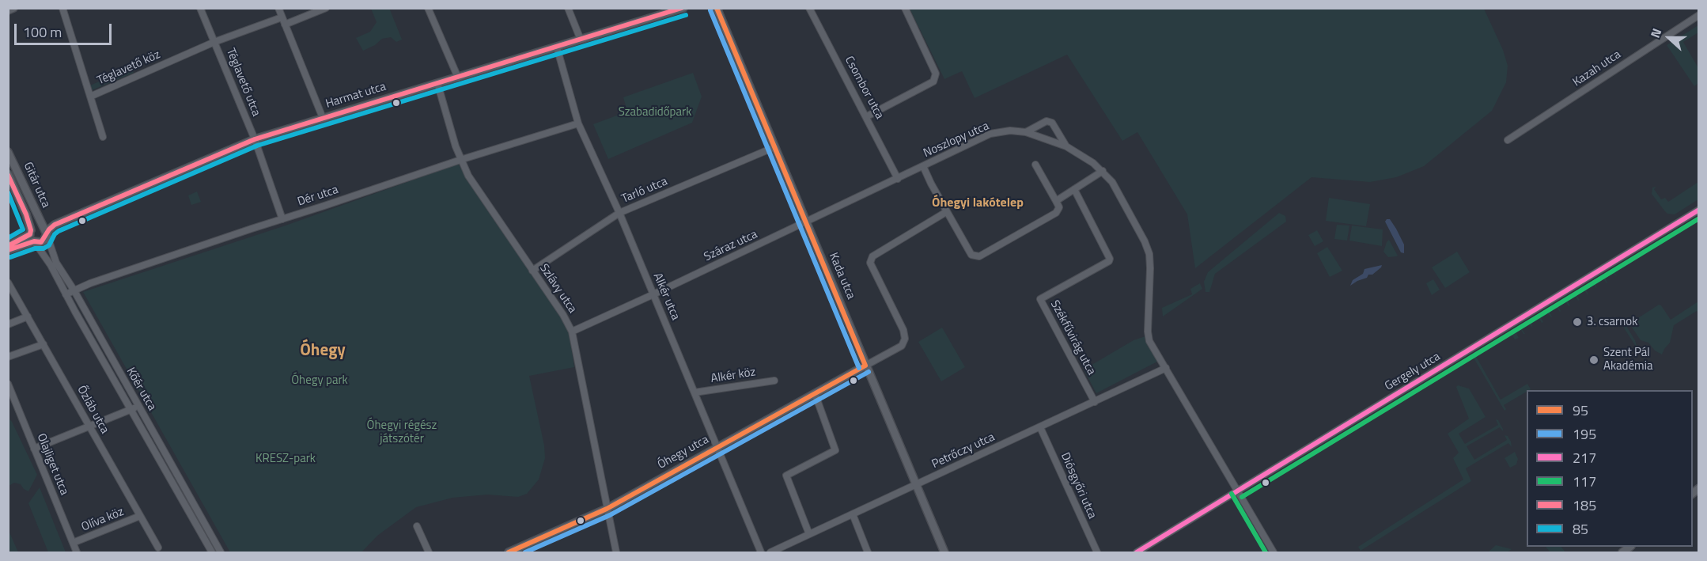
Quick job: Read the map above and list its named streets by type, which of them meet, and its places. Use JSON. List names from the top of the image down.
{
  "streets": {
    "street": [
      "Téglavető köz",
      "Kazah utca",
      "Téglavető utca",
      "Csombor utca",
      "Harmat utca",
      "Noszlopy utca",
      "Gitár utca",
      "Tarló utca",
      "Dér utca",
      "Száraz utca",
      "Kada utca",
      "Szlávy utca",
      "Alkér utca",
      "Székfűvirág utca",
      "Gergely utca",
      "Alkér köz",
      "Kőér utca",
      "Őzláb utca",
      "Petrőczy utca",
      "Óhegy utca",
      "Olajliget utca",
      "Diósgyőri utca",
      "Olíva köz"
    ]
  },
  "crossings": [
    ["Téglavető köz", "Téglavető utca"],
    ["Téglavető utca", "Harmat utca"],
    ["Téglavető utca", "Dér utca"],
    ["Csombor utca", "Noszlopy utca"],
    ["Csombor utca", "Száraz utca"],
    ["Harmat utca", "Gitár utca"],
    ["Harmat utca", "Szlávy utca"],
    ["Harmat utca", "Alkér utca"],
    ["Harmat utca", "Kőér utca"],
    ["Noszlopy utca", "Száraz utca"],
    ["Noszlopy utca", "Gergely utca"],
    ["Noszlopy utca", "Petrőczy utca"],
    ["Gitár utca", "Kőér utca"],
    ["Tarló utca", "Kada utca"],
    ["Tarló utca", "Szlávy utca"],
    ["Tarló utca", "Alkér utca"],
    ["Dér utca", "Szlávy utca"],
    ["Dér utca", "Alkér utca"],
    ["Dér utca", "Kőér utca"],
    ["Száraz utca", "Kada utca"],
    ["Száraz utca", "Szlávy utca"],
    ["Száraz utca", "Alkér utca"],
    ["Kada utca", "Petrőczy utca"],
    ["Kada utca", "Óhegy utca"],
    ["Szlávy utca", "Óhegy utca"],
    ["Alkér utca", "Alkér köz"],
    ["Alkér utca", "Óhegy utca"],
    ["Székfűvirág utca", "Petrőczy utca"],
    ["Őzláb utca", "Olíva köz"],
    ["Petrőczy utca", "Diósgyőri utca"],
    ["Olajliget utca", "Olíva köz"]
  ],
  "districts": ["Óhegyi lakótelep", "Óhegy"],
  "parks": [
    "Szabadidőpark",
    "Óhegy park",
    "Óhegyi régész játszótér",
    "KRESZ-park"
  ],
  "places": ["3. csarnok", "Szent Pál Akadémia"],
  "lines": [
    "transit line 95",
    "transit line 185",
    "transit line 195",
    "transit line 85",
    "transit line 217",
    "transit line 117"
  ],
  "legend": [
    "95",
    "195",
    "217",
    "117",
    "185",
    "85"
  ],
  "scale_bar": "100 m",
  "north": "left"
}
